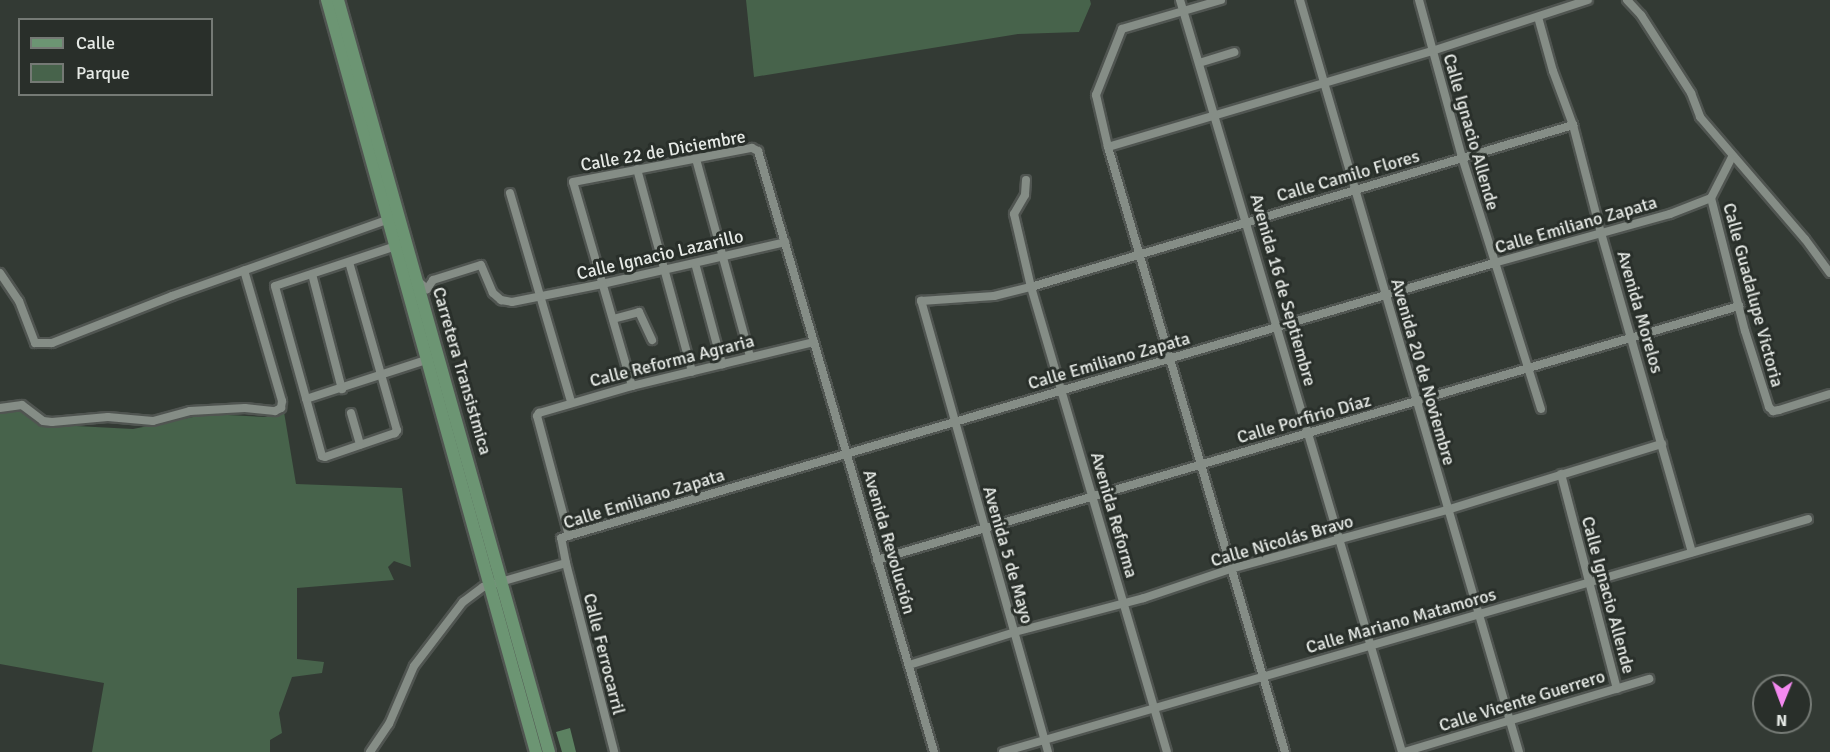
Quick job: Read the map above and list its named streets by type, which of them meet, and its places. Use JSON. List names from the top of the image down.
{
  "streets": {
    "main road": ["Carretera Transistmica"],
    "street": [
      "Calle Ignacio Allende",
      "Calle 22 de Diciembre",
      "Calle Camilo Flores",
      "Calle Emiliano Zapata",
      "Calle Ignacio Lazarillo",
      "Avenida 16 de Septiembre",
      "Calle Guadalupe Victoria",
      "Avenida Morelos",
      "Calle Reforma Agraria",
      "Avenida 20 de Noviembre",
      "Calle Porfirio Díaz",
      "Avenida Reforma",
      "Calle Nicolás Bravo",
      "Avenida Revolución",
      "Avenida 5 de Mayo",
      "Calle Mariano Matamoros",
      "Calle Ferrocarril",
      "Calle Vicente Guerrero"
    ]
  },
  "crossings": [
    ["Calle Ignacio Allende", "Calle Camilo Flores"],
    ["Calle Ignacio Allende", "Calle Emiliano Zapata"],
    ["Calle Ignacio Allende", "Calle Porfirio Díaz"],
    ["Calle Ignacio Allende", "Calle Nicolás Bravo"],
    ["Calle Ignacio Allende", "Calle Mariano Matamoros"],
    ["Calle Ignacio Allende", "Calle Vicente Guerrero"],
    ["Calle 22 de Diciembre", "Calle Ignacio Lazarillo"],
    ["Calle 22 de Diciembre", "Avenida Revolución"],
    ["Calle Camilo Flores", "Avenida 16 de Septiembre"],
    ["Calle Camilo Flores", "Avenida Morelos"],
    ["Calle Camilo Flores", "Avenida 20 de Noviembre"],
    ["Calle Camilo Flores", "Avenida Reforma"],
    ["Calle Camilo Flores", "Avenida 5 de Mayo"],
    ["Calle Emiliano Zapata", "Avenida 16 de Septiembre"],
    ["Calle Emiliano Zapata", "Calle Guadalupe Victoria"],
    ["Calle Emiliano Zapata", "Avenida Morelos"],
    ["Calle Emiliano Zapata", "Calle Reforma Agraria"],
    ["Calle Emiliano Zapata", "Avenida 20 de Noviembre"],
    ["Calle Emiliano Zapata", "Avenida Reforma"],
    ["Calle Emiliano Zapata", "Avenida Revolución"],
    ["Calle Emiliano Zapata", "Avenida 5 de Mayo"],
    ["Calle Emiliano Zapata", "Calle Ferrocarril"],
    ["Calle Ignacio Lazarillo", "Carretera Transistmica"],
    ["Calle Ignacio Lazarillo", "Avenida Revolución"],
    ["Avenida 16 de Septiembre", "Calle Porfirio Díaz"],
    ["Avenida 16 de Septiembre", "Calle Nicolás Bravo"],
    ["Avenida 16 de Septiembre", "Calle Mariano Matamoros"],
    ["Avenida 16 de Septiembre", "Calle Vicente Guerrero"],
    ["Calle Guadalupe Victoria", "Calle Porfirio Díaz"],
    ["Avenida Morelos", "Calle Porfirio Díaz"],
    ["Avenida Morelos", "Calle Nicolás Bravo"],
    ["Avenida Morelos", "Calle Mariano Matamoros"],
    ["Calle Reforma Agraria", "Avenida Revolución"],
    ["Avenida 20 de Noviembre", "Calle Porfirio Díaz"],
    ["Avenida 20 de Noviembre", "Calle Nicolás Bravo"],
    ["Avenida 20 de Noviembre", "Calle Mariano Matamoros"],
    ["Avenida 20 de Noviembre", "Calle Vicente Guerrero"],
    ["Calle Porfirio Díaz", "Avenida Reforma"],
    ["Calle Porfirio Díaz", "Avenida Revolución"],
    ["Calle Porfirio Díaz", "Avenida 5 de Mayo"],
    ["Avenida Reforma", "Calle Nicolás Bravo"],
    ["Avenida Reforma", "Calle Mariano Matamoros"],
    ["Calle Nicolás Bravo", "Avenida Revolución"],
    ["Calle Nicolás Bravo", "Avenida 5 de Mayo"],
    ["Avenida 5 de Mayo", "Calle Mariano Matamoros"]
  ],
  "legend": ["Calle", "Parque"],
  "north": "bottom"
}
